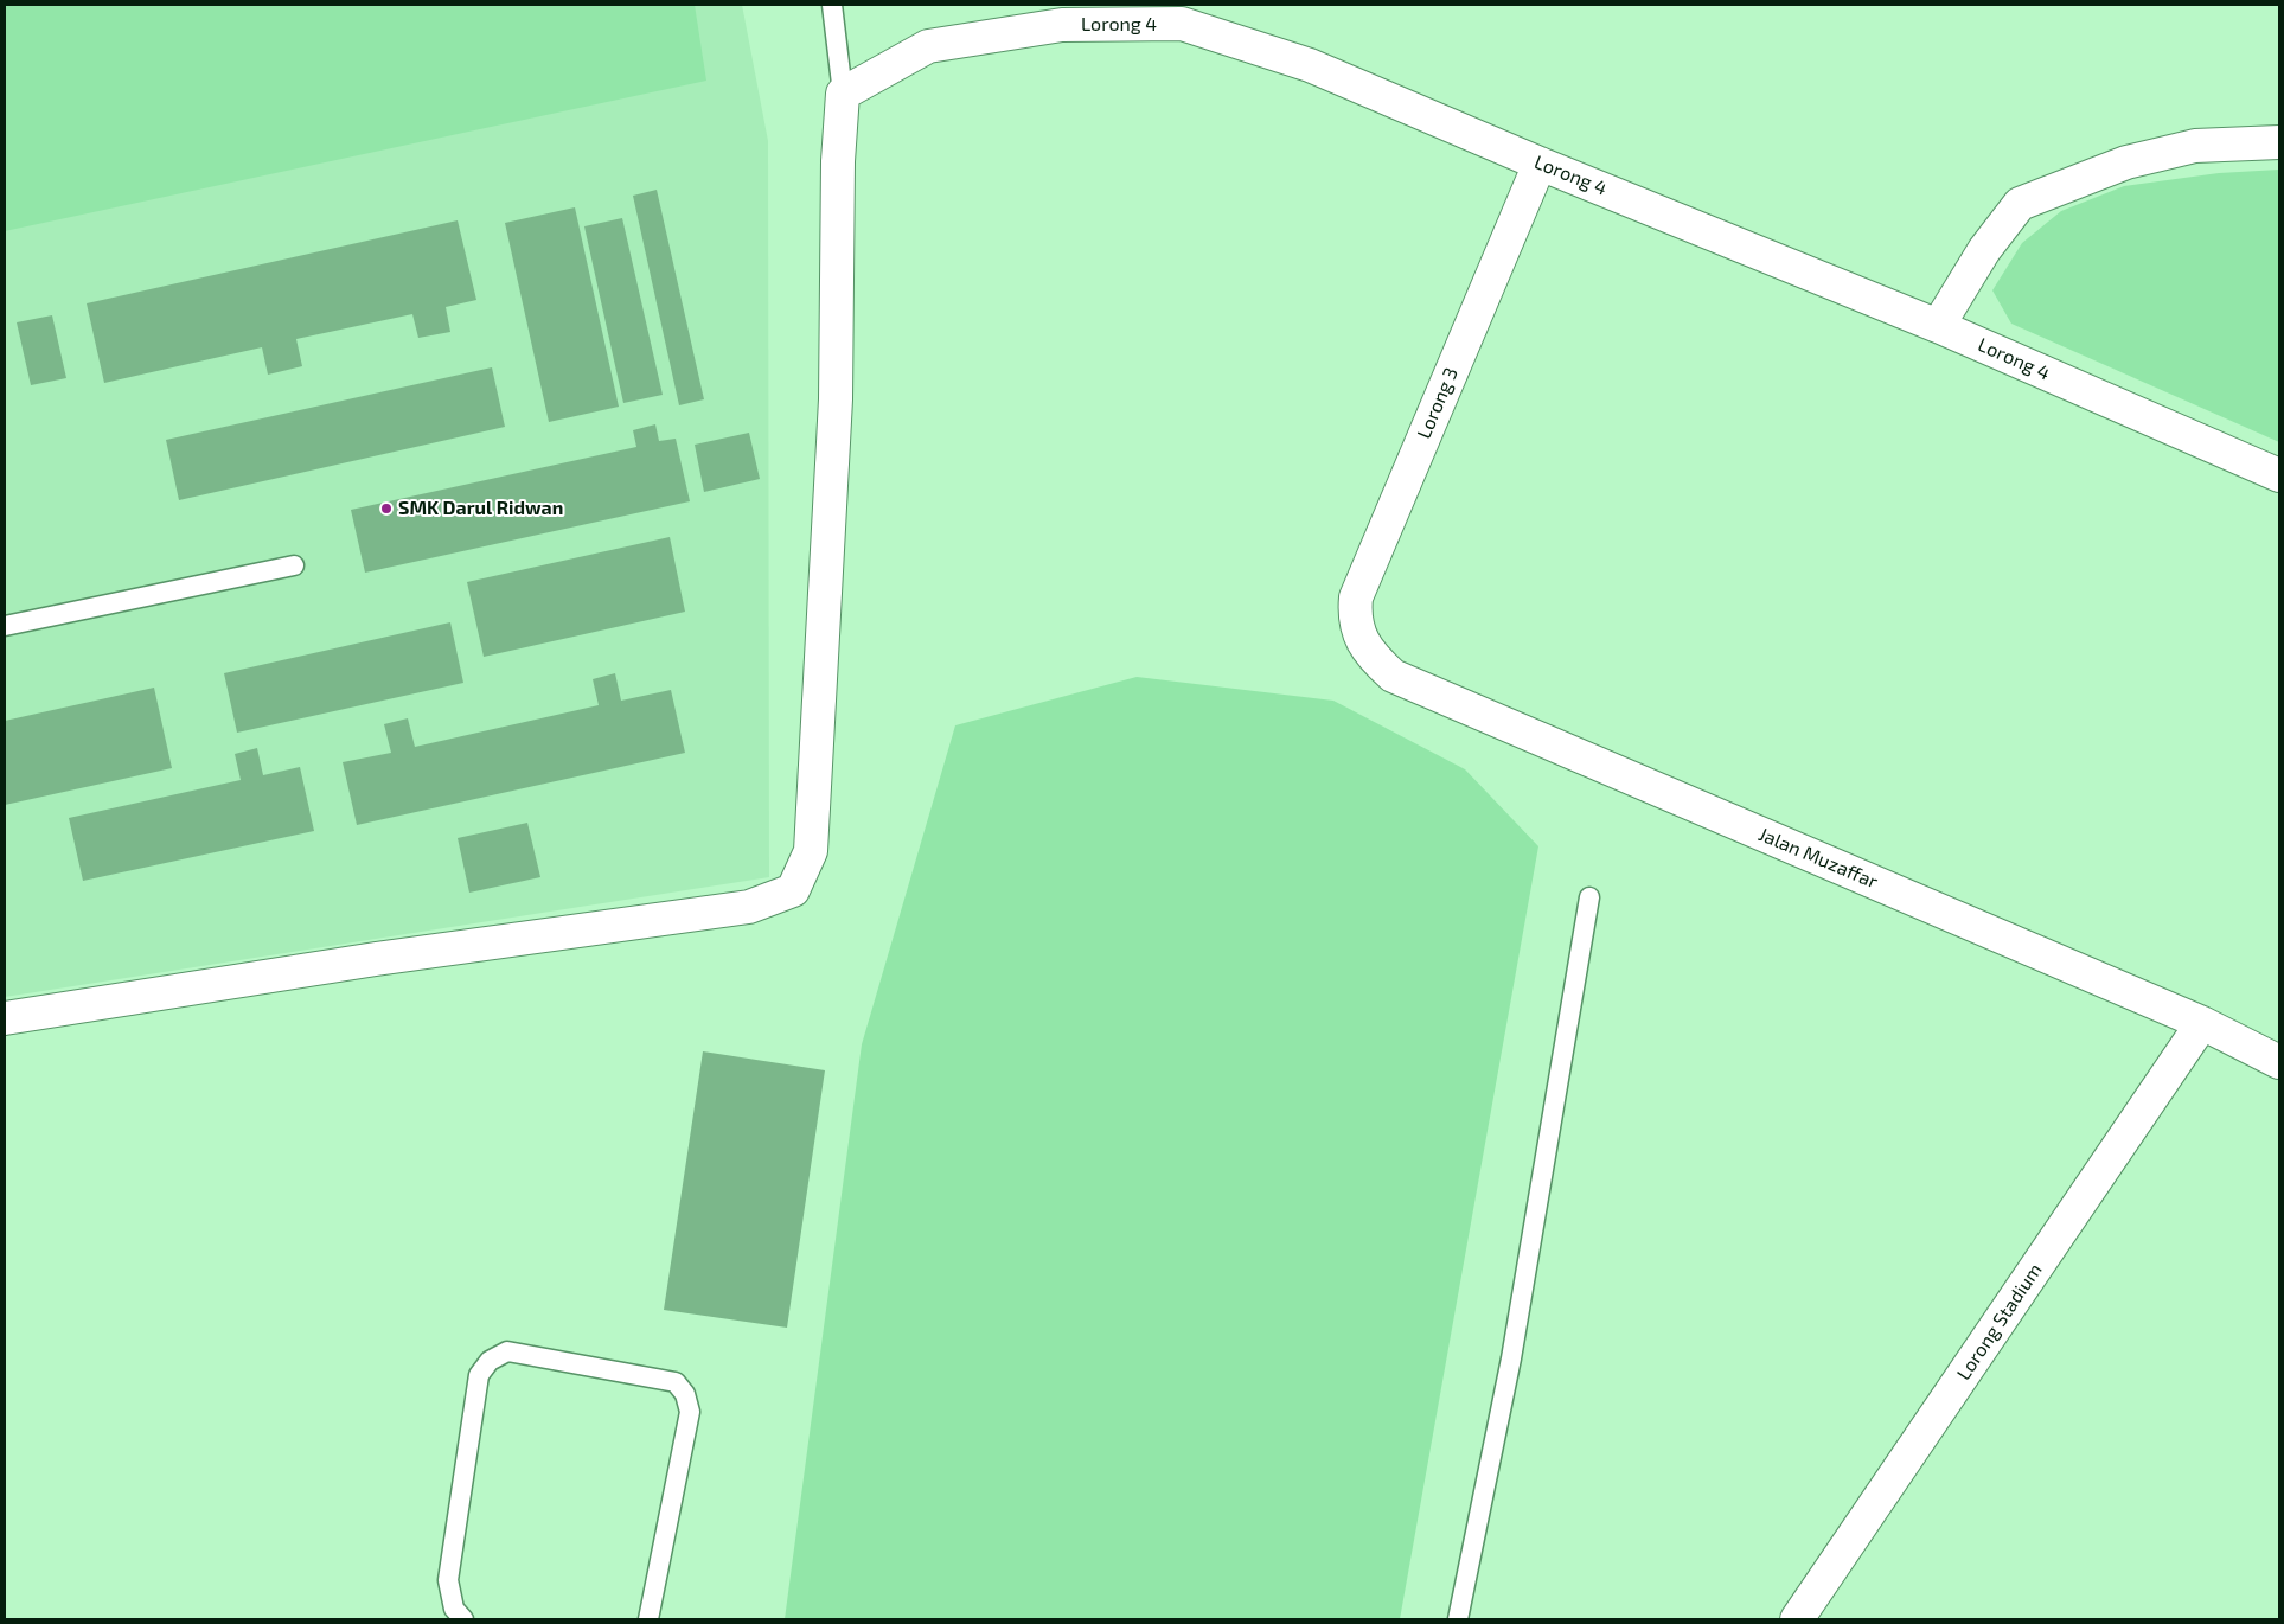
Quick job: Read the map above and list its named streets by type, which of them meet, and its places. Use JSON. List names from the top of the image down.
{
  "streets": {
    "street": [
      "Lorong 4",
      "Lorong 3",
      "Jalan Muzaffar",
      "Lorong Stadium"
    ]
  },
  "crossings": [
    ["Lorong 4", "Lorong 3"],
    ["Lorong 3", "Jalan Muzaffar"],
    ["Jalan Muzaffar", "Lorong Stadium"]
  ],
  "places": ["SMK Darul Ridwan"]
}
